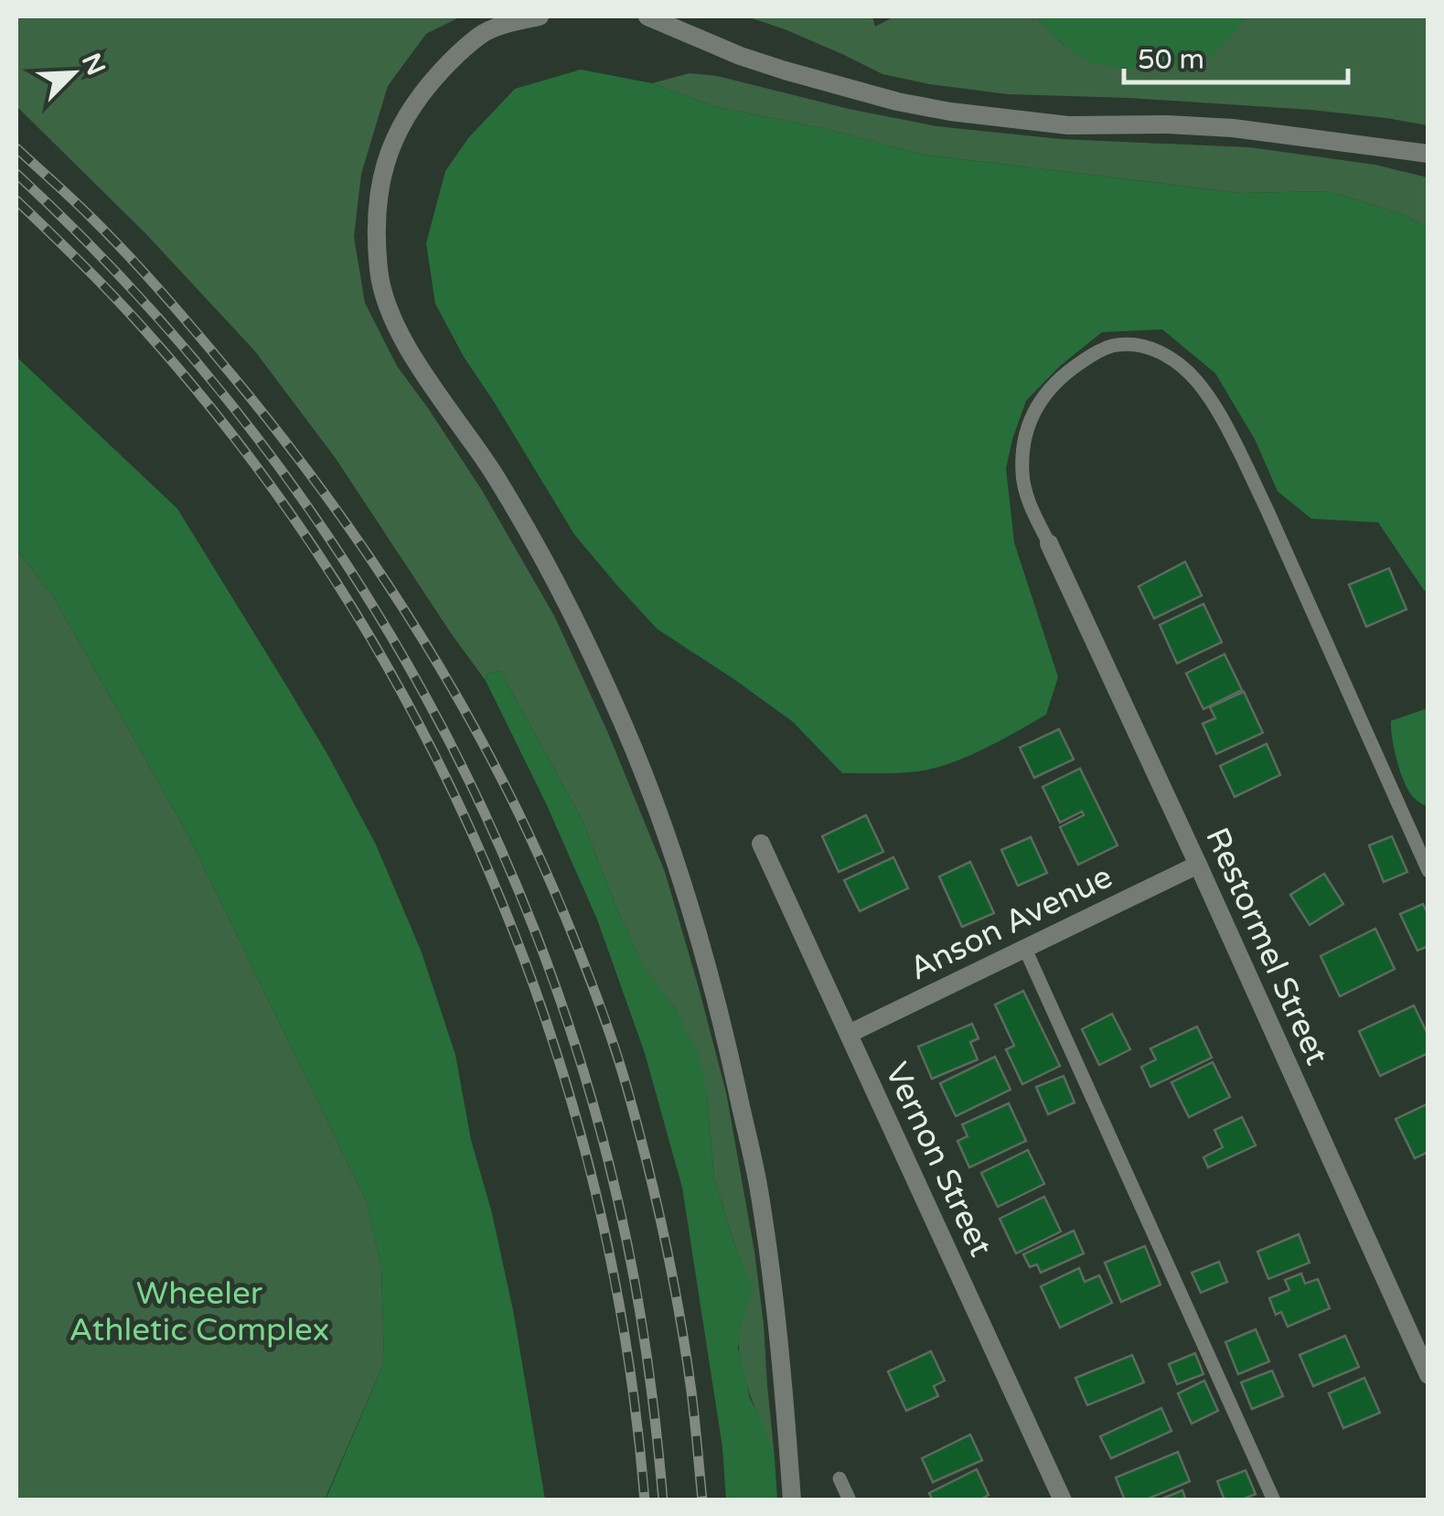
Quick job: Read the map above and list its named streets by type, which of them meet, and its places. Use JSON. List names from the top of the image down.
{
  "streets": {
    "street": ["Anson Avenue", "Restormel Street", "Vernon Street"]
  },
  "crossings": [
    ["Anson Avenue", "Restormel Street"],
    ["Anson Avenue", "Vernon Street"]
  ],
  "parks": ["Wheeler Athletic Complex"],
  "scale_bar": "50 m",
  "north": "top right"
}
